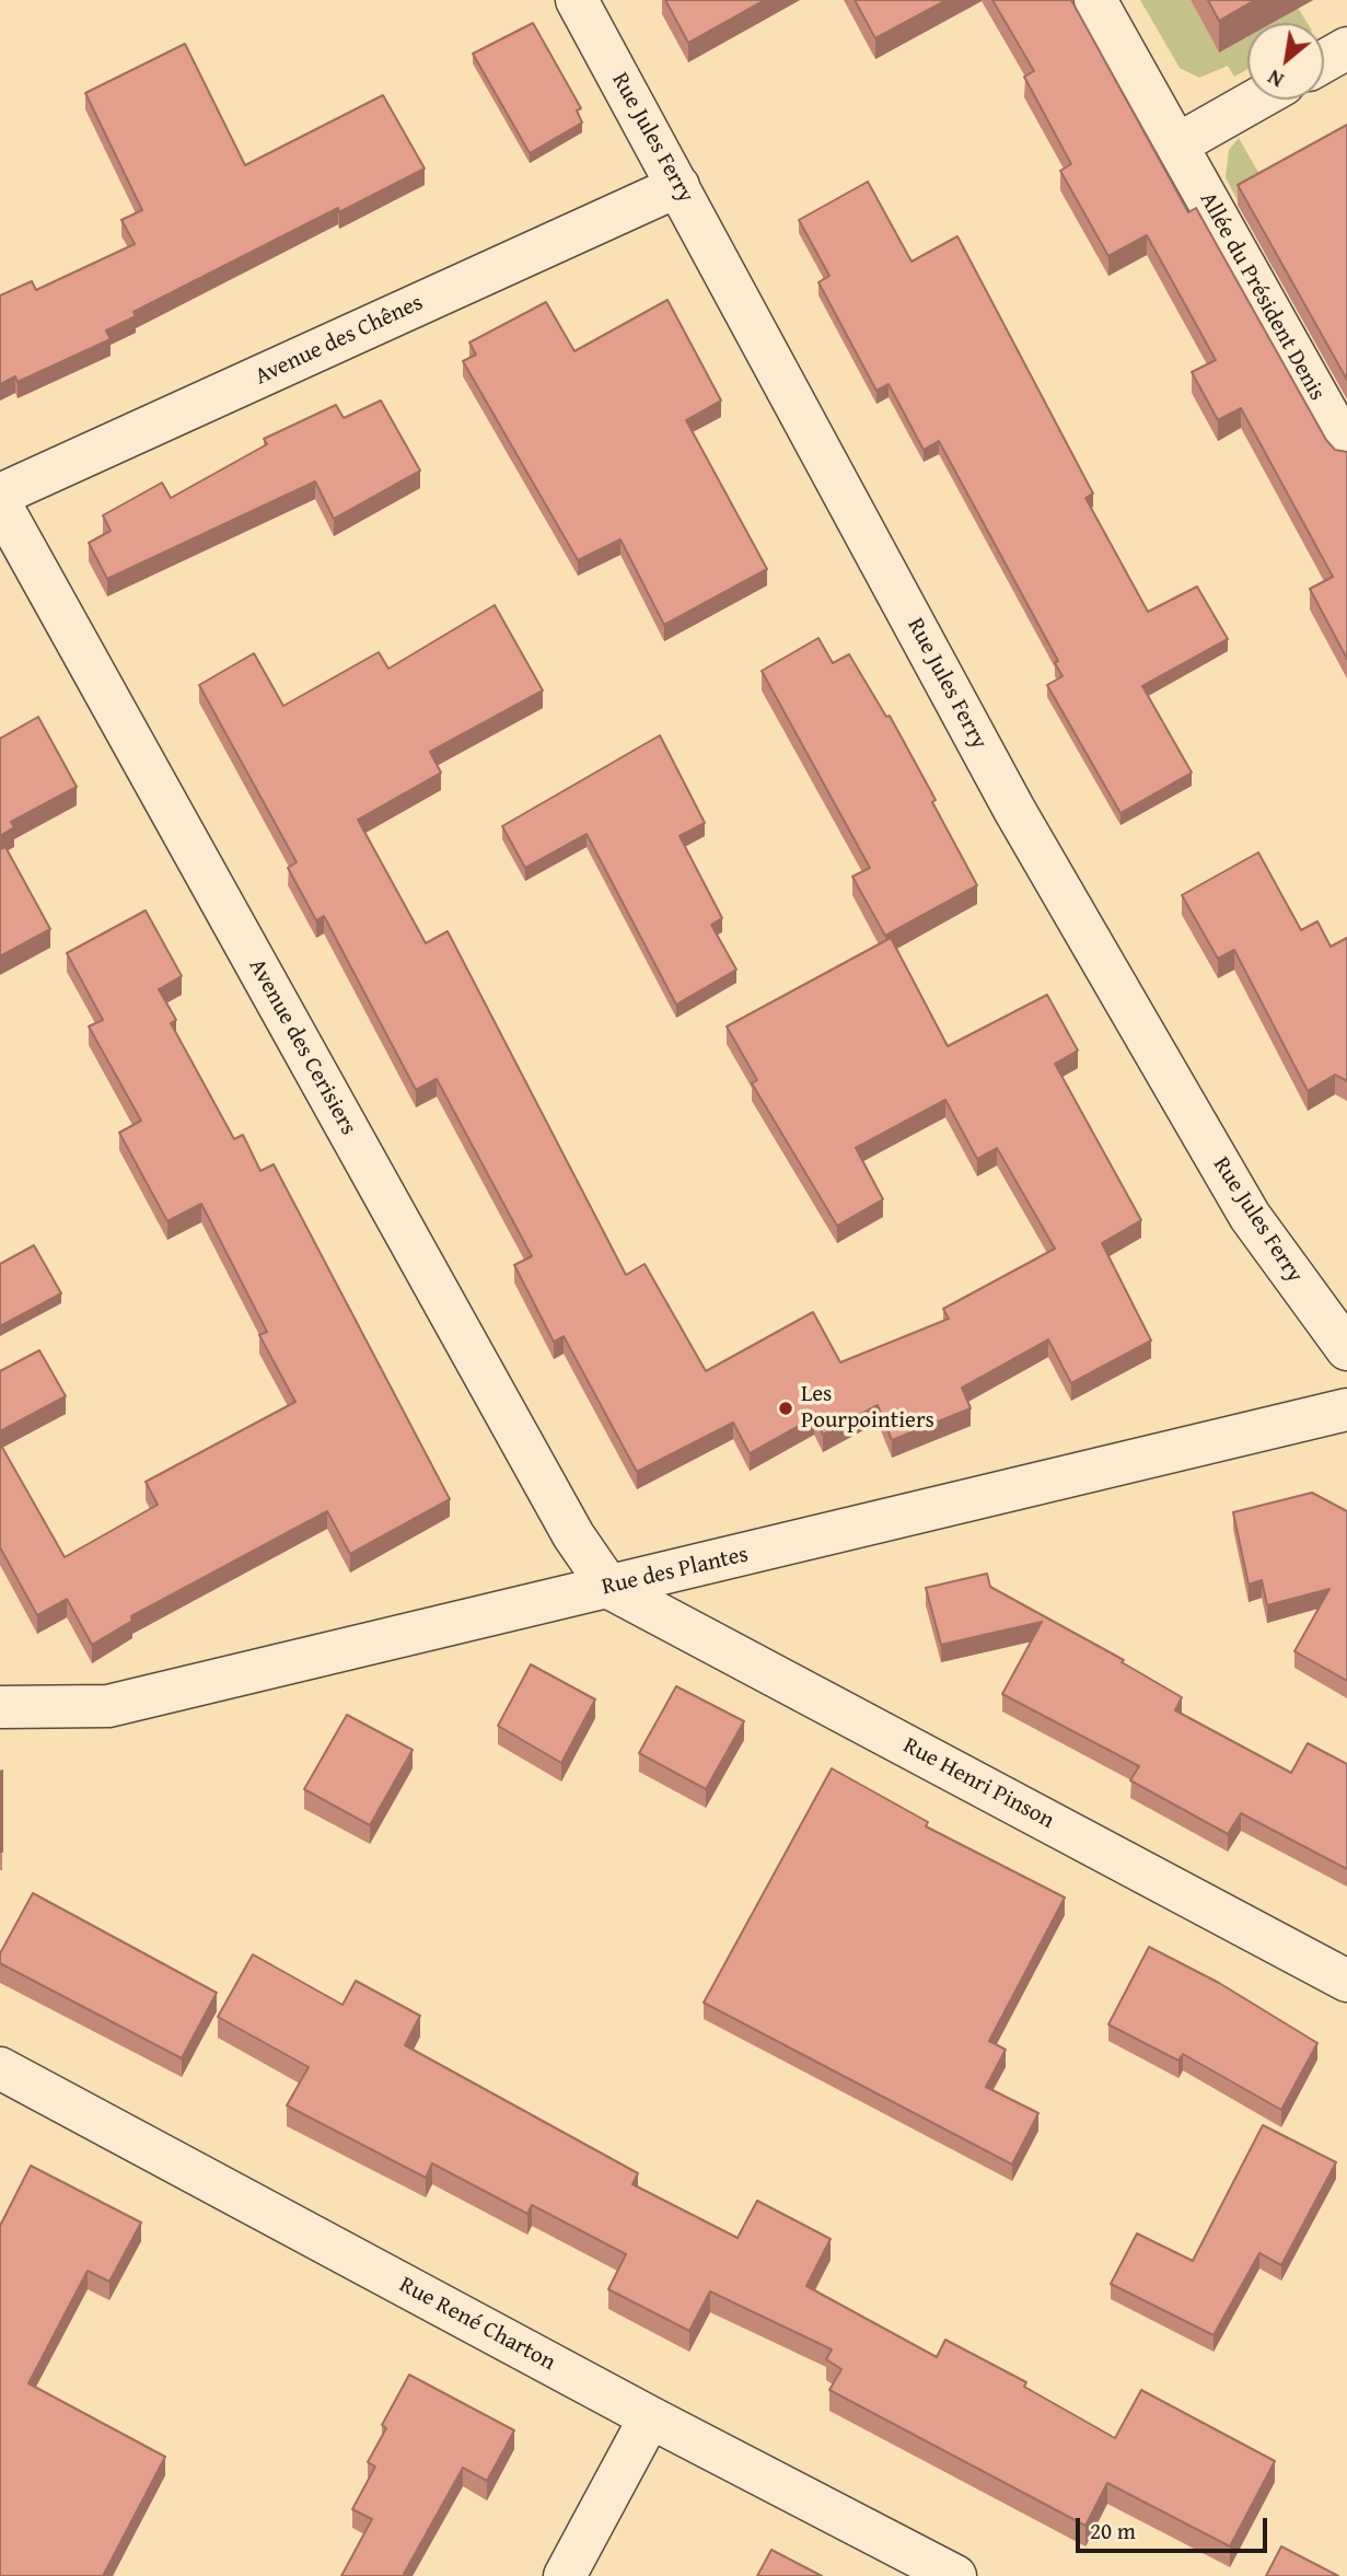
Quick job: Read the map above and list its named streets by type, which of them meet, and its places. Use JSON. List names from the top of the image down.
{
  "streets": {
    "street": [
      "Rue Jules Ferry",
      "Allée du Président Denis",
      "Avenue des Chênes",
      "Avenue des Cerisiers",
      "Rue des Plantes",
      "Rue Henri Pinson",
      "Rue René Charton"
    ]
  },
  "crossings": [
    ["Rue Jules Ferry", "Avenue des Chênes"],
    ["Avenue des Cerisiers", "Rue des Plantes"],
    ["Avenue des Cerisiers", "Rue Henri Pinson"],
    ["Rue des Plantes", "Rue Henri Pinson"]
  ],
  "places": ["Les Pourpointiers"],
  "scale_bar": "20 m",
  "north": "bottom left"
}
